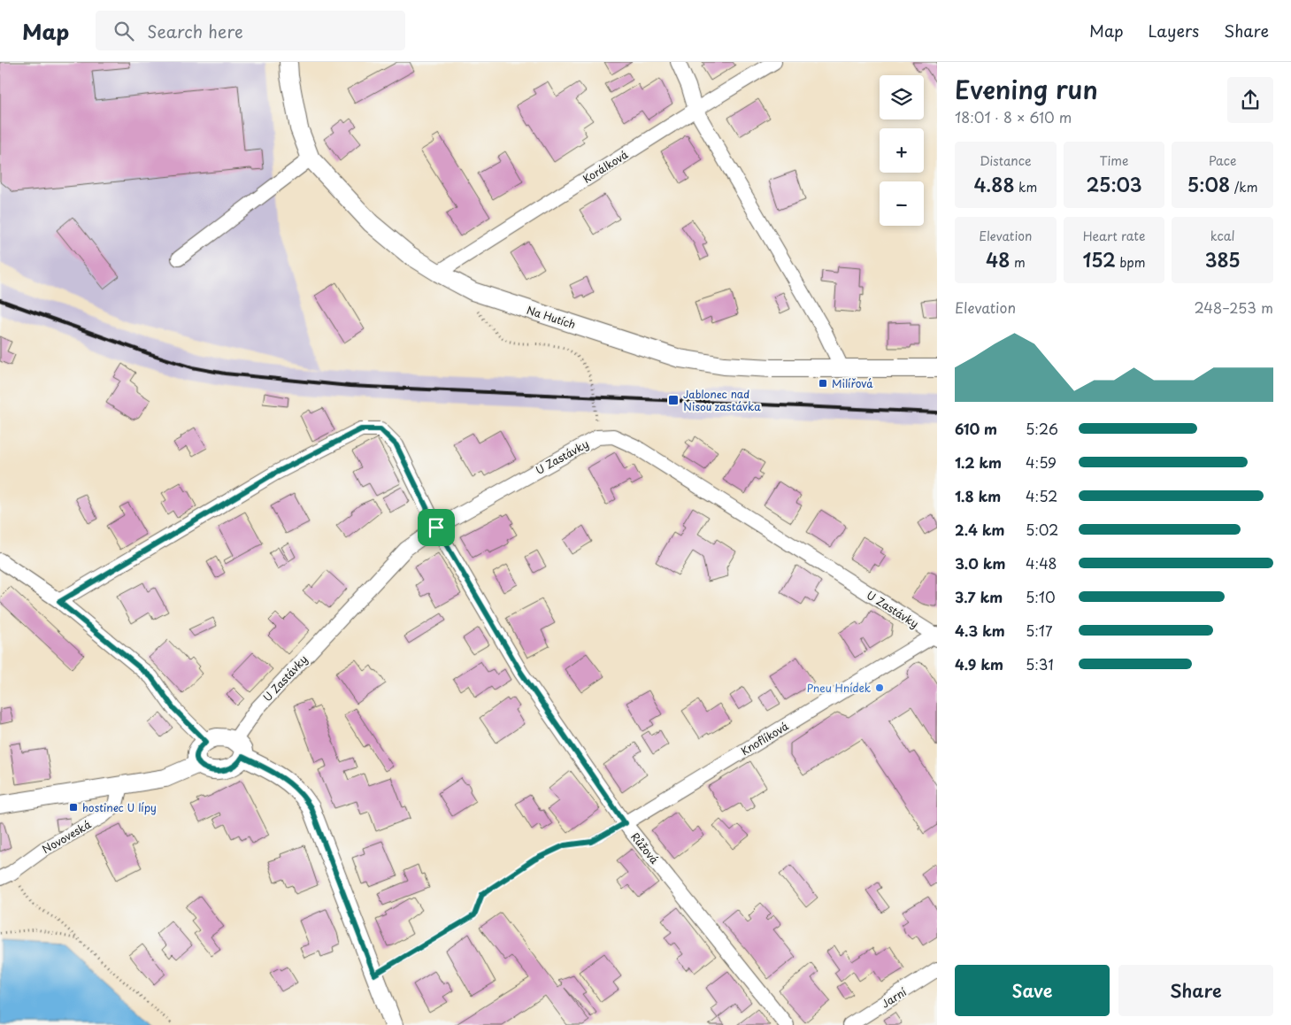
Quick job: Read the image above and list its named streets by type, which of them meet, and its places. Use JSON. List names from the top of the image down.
{
  "streets": {
    "street": [
      "Korálková",
      "Na Hutích",
      "U Zastávky",
      "Knoflíková",
      "Novoveská",
      "Růžová",
      "Jarní"
    ]
  },
  "crossings": [
    ["Korálková", "Na Hutích"],
    ["U Zastávky", "Knoflíková"],
    ["U Zastávky", "Růžová"],
    ["Knoflíková", "Růžová"]
  ],
  "places": {
    "transit": ["Milířová", "Jablonec nad Nisou zastávka", "hostinec U lípy"],
    "other": ["Pneu Hnídek"]
  },
  "page": {
    "header": "Map",
    "search": "Search here",
    "nav": ["Map", "Layers", "Share"],
    "heading": ["Evening run", "18:01 · 8 × 610 m"],
    "map_buttons": ["+", "−"],
    "stats": [
      ["Distance", "4.88 km"],
      ["Time", "25:03"],
      ["Pace", "5:08 /km"],
      ["Elevation", "48 m"],
      ["Heart rate", "152 bpm"],
      ["kcal", "385"]
    ],
    "chart": ["Elevation", "248–253 m"],
    "list": [
      {
        "name": "610 m",
        "note": "5:26"
      },
      {
        "name": "1.2 km",
        "note": "4:59"
      },
      {
        "name": "1.8 km",
        "note": "4:52"
      },
      {
        "name": "2.4 km",
        "note": "5:02"
      },
      {
        "name": "3.0 km",
        "note": "4:48"
      },
      {
        "name": "3.7 km",
        "note": "5:10"
      },
      {
        "name": "4.3 km",
        "note": "5:17"
      },
      {
        "name": "4.9 km",
        "note": "5:31"
      }
    ],
    "buttons": ["Save", "Share"]
  }
}
